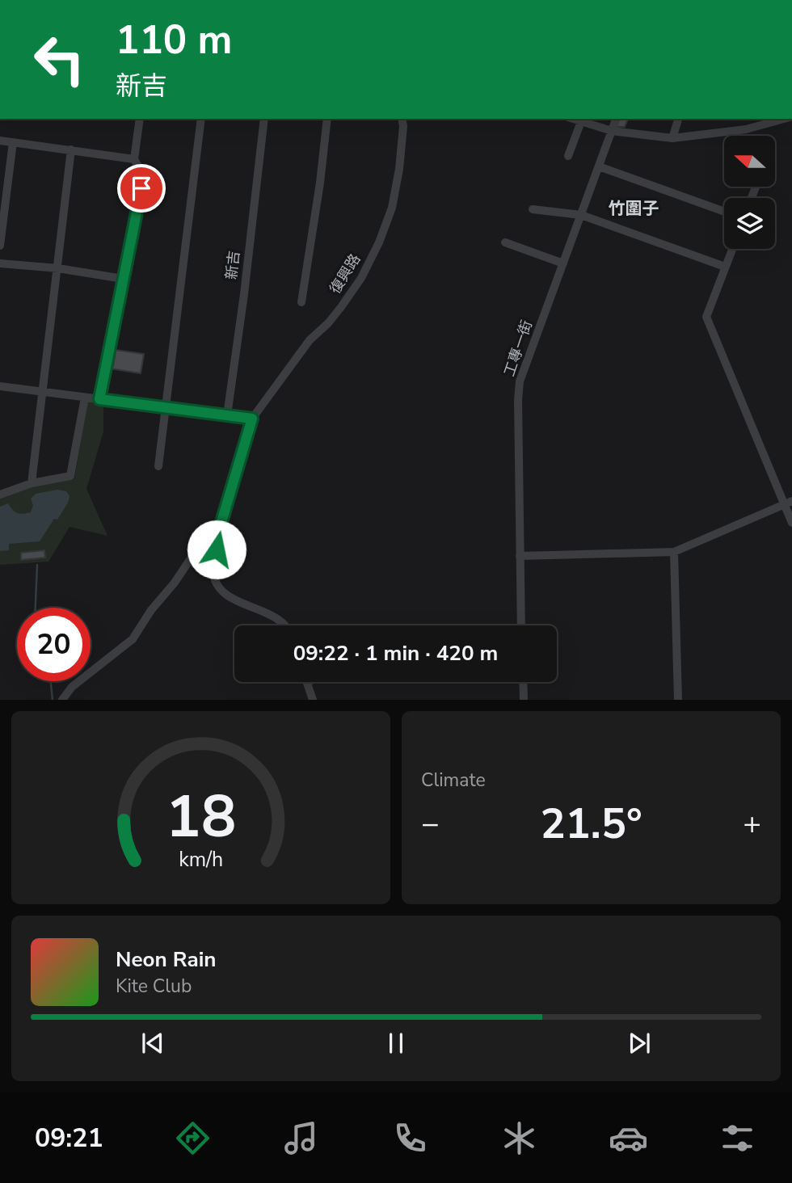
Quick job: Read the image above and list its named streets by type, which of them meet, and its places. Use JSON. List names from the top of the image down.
{
  "streets": {
    "street": ["新吉", "復興路", "工專一街"]
  },
  "districts": ["竹圍子"],
  "north": "left",
  "page": {
    "turn": ["110 m", "新吉"],
    "limit": "20",
    "trip": "09:22 · 1 min · 420 m",
    "tile": "Climate",
    "heat": ["−", "21.5°", "+"],
    "song": ["Neon Rain", "Kite Club"],
    "tabs": "09:21",
    "gauge": ["18", "km/h"]
  }
}
